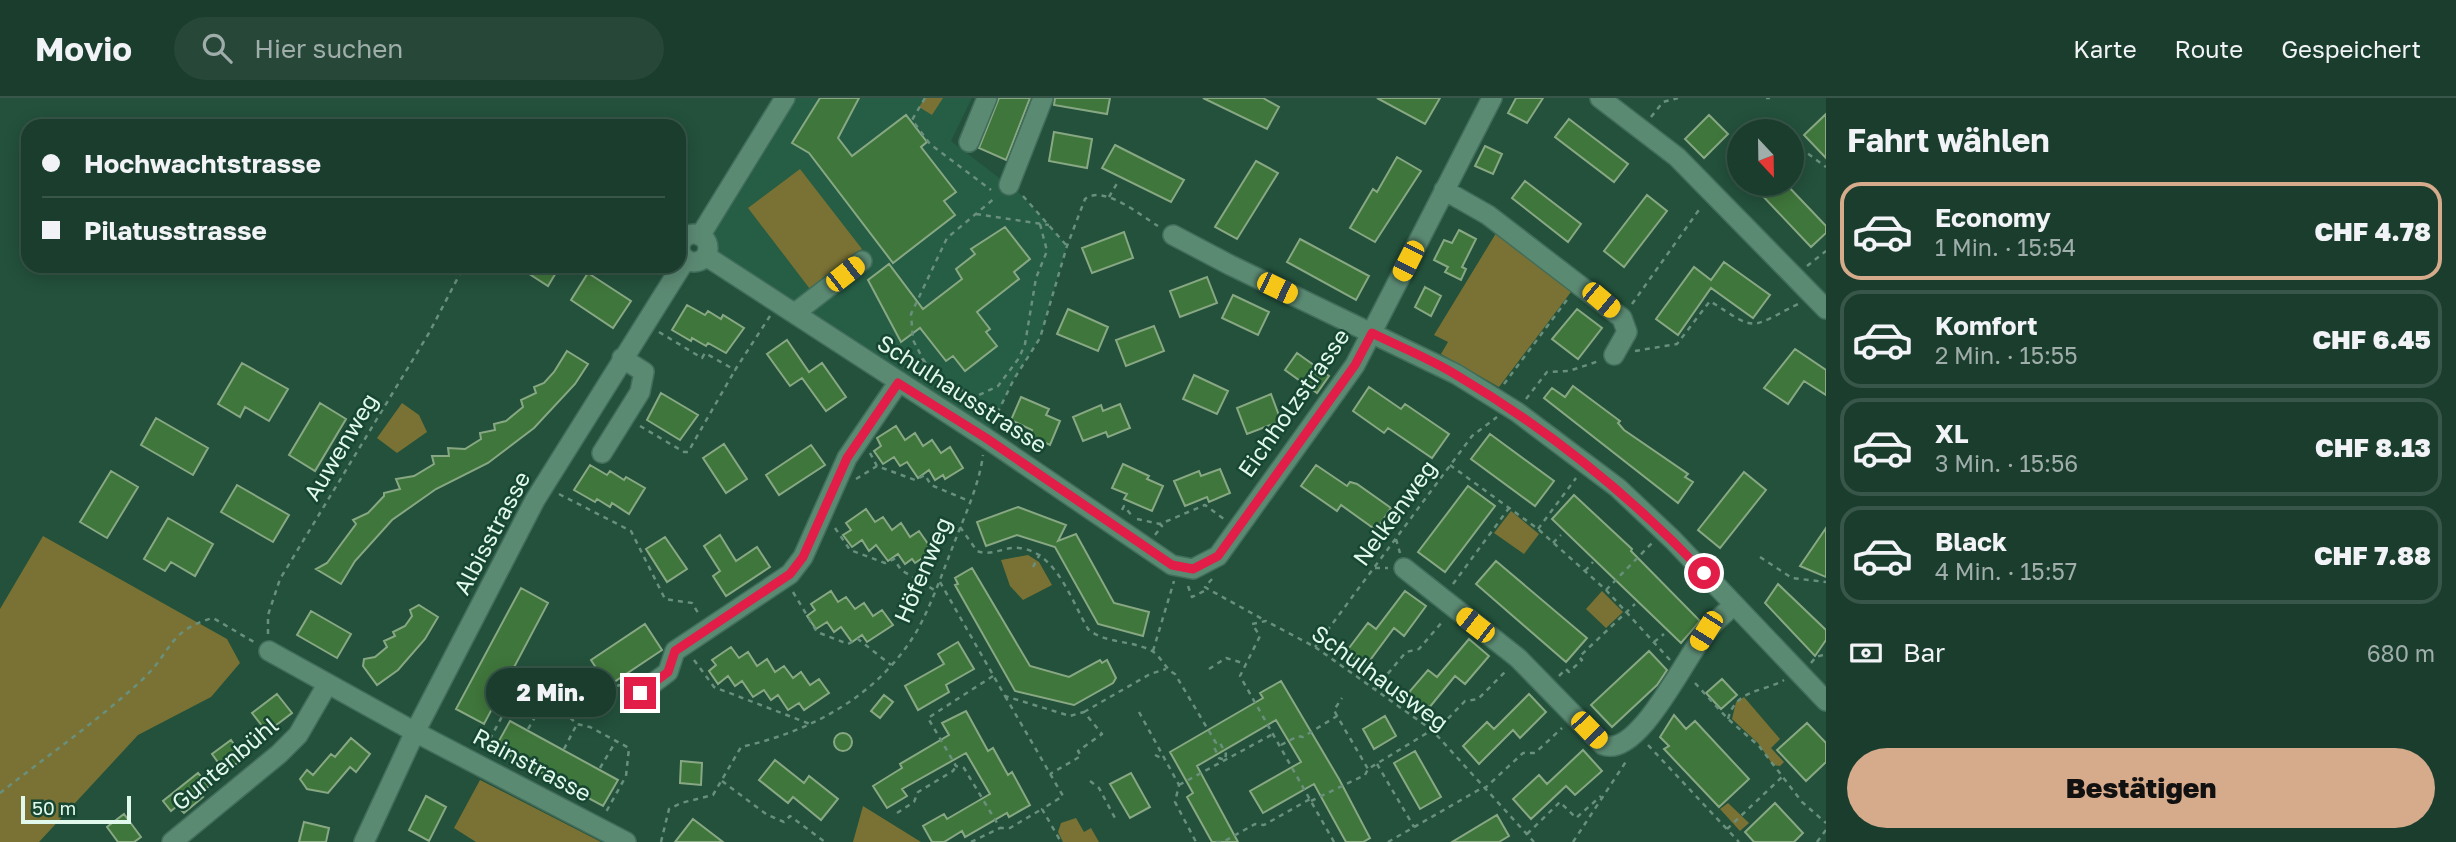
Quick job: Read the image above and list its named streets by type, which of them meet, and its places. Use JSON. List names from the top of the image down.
{
  "streets": {
    "street": [
      "Schulhausstrasse",
      "Eichholzstrasse",
      "Albisstrasse",
      "Guntenbühl",
      "Rainstrasse"
    ],
    "path": [
      "Auwenweg",
      "Nelkenweg",
      "Höfenweg",
      "Schulhausweg"
    ]
  },
  "crossings": [
    ["Schulhausstrasse", "Eichholzstrasse"],
    ["Schulhausstrasse", "Höfenweg"],
    ["Auwenweg", "Rainstrasse"],
    ["Nelkenweg", "Schulhausweg"],
    ["Albisstrasse", "Rainstrasse"],
    ["Guntenbühl", "Rainstrasse"]
  ],
  "scale_bar": "50 m",
  "north": "bottom",
  "page": {
    "header": "Movio",
    "search": "Hier suchen",
    "nav": ["Karte", "Route", "Gespeichert"],
    "heading": "Fahrt wählen",
    "banner": ["Hochwachtstrasse", "Pilatusstrasse"],
    "list": [
      {
        "name": "Economy",
        "note": "1 Min. · 15:54",
        "value": "CHF 4.78"
      },
      {
        "name": "Komfort",
        "note": "2 Min. · 15:55",
        "value": "CHF 6.45"
      },
      {
        "name": "XL",
        "note": "3 Min. · 15:56",
        "value": "CHF 8.13"
      },
      {
        "name": "Black",
        "note": "4 Min. · 15:57",
        "value": "CHF 7.88"
      }
    ],
    "pay": ["Bar", "680 m"],
    "bubble": "2 Min.",
    "buttons": "Bestätigen",
    "scale": "50 m"
  }
}
